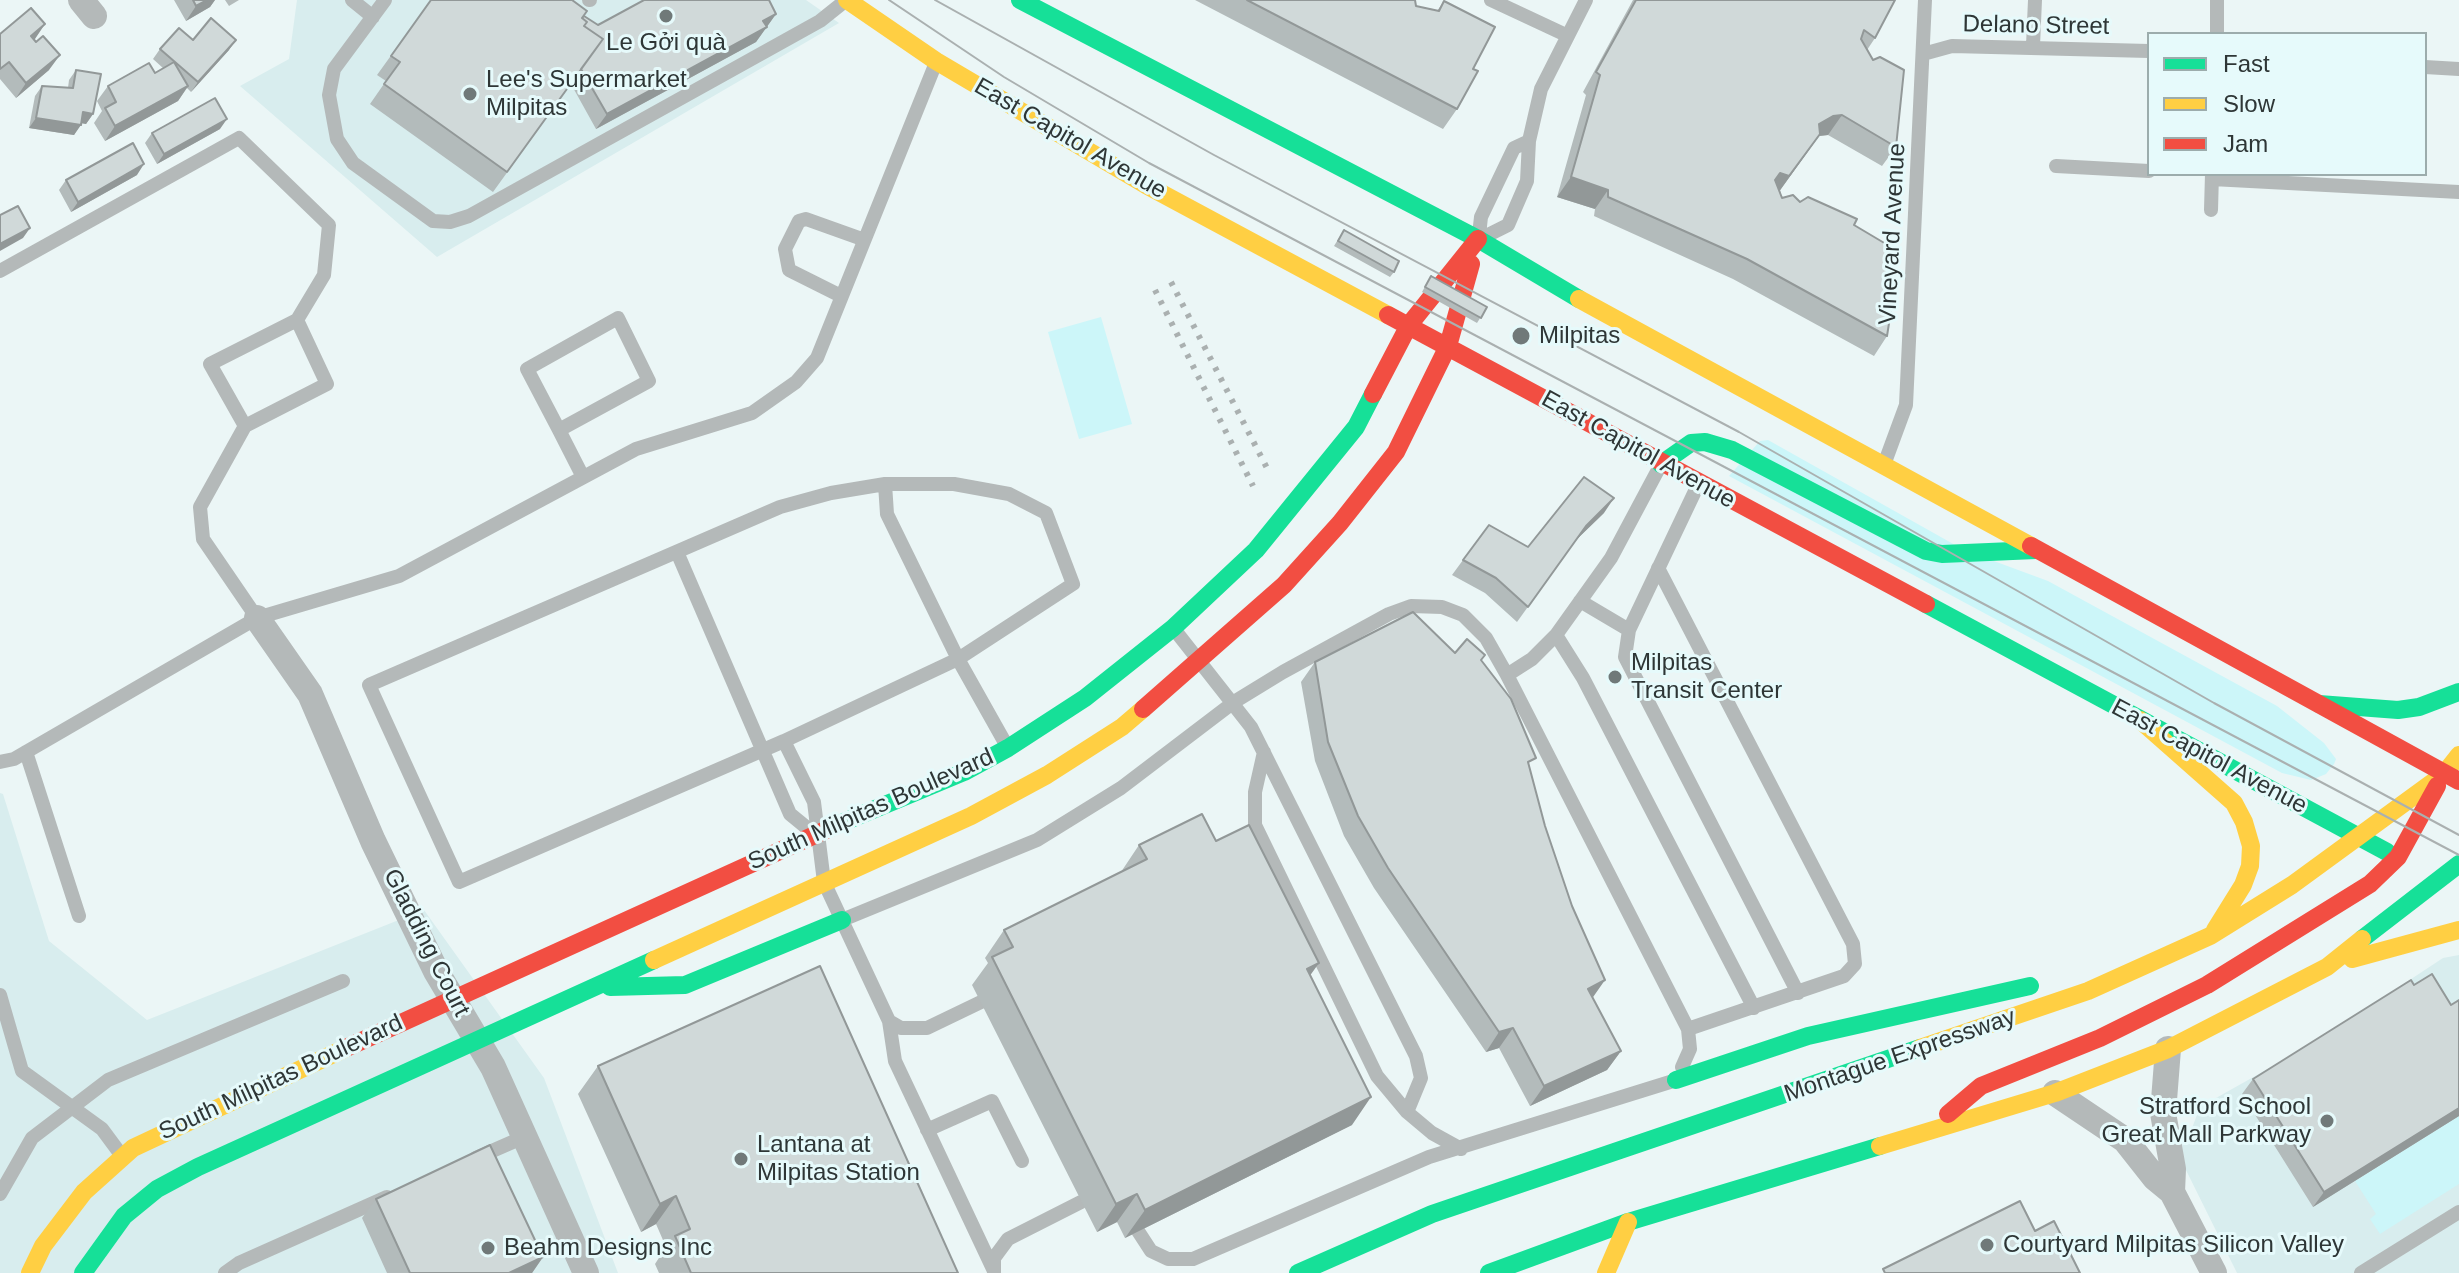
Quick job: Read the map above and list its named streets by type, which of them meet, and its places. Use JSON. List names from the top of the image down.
{
  "streets": {
    "main road": ["East Capitol Avenue", "South Milpitas Boulevard", "Montague Expressway"],
    "street": ["Gladding Court"],
    "lane": ["Delano Street", "Vineyard Avenue"]
  },
  "crossings": [
    ["Delano Street", "Vineyard Avenue"],
    ["East Capitol Avenue", "South Milpitas Boulevard"],
    ["East Capitol Avenue", "Montague Expressway"],
    ["South Milpitas Boulevard", "Gladding Court"]
  ],
  "places": [
    "Le Gởi quà",
    "Lee's Supermarket Milpitas",
    "Milpitas",
    "Milpitas Transit Center",
    "Stratford School Great Mall Parkway",
    "Lantana at Milpitas Station",
    "Courtyard Milpitas Silicon Valley",
    "Beahm Designs Inc"
  ],
  "legend": ["Fast", "Slow", "Jam"]
}
